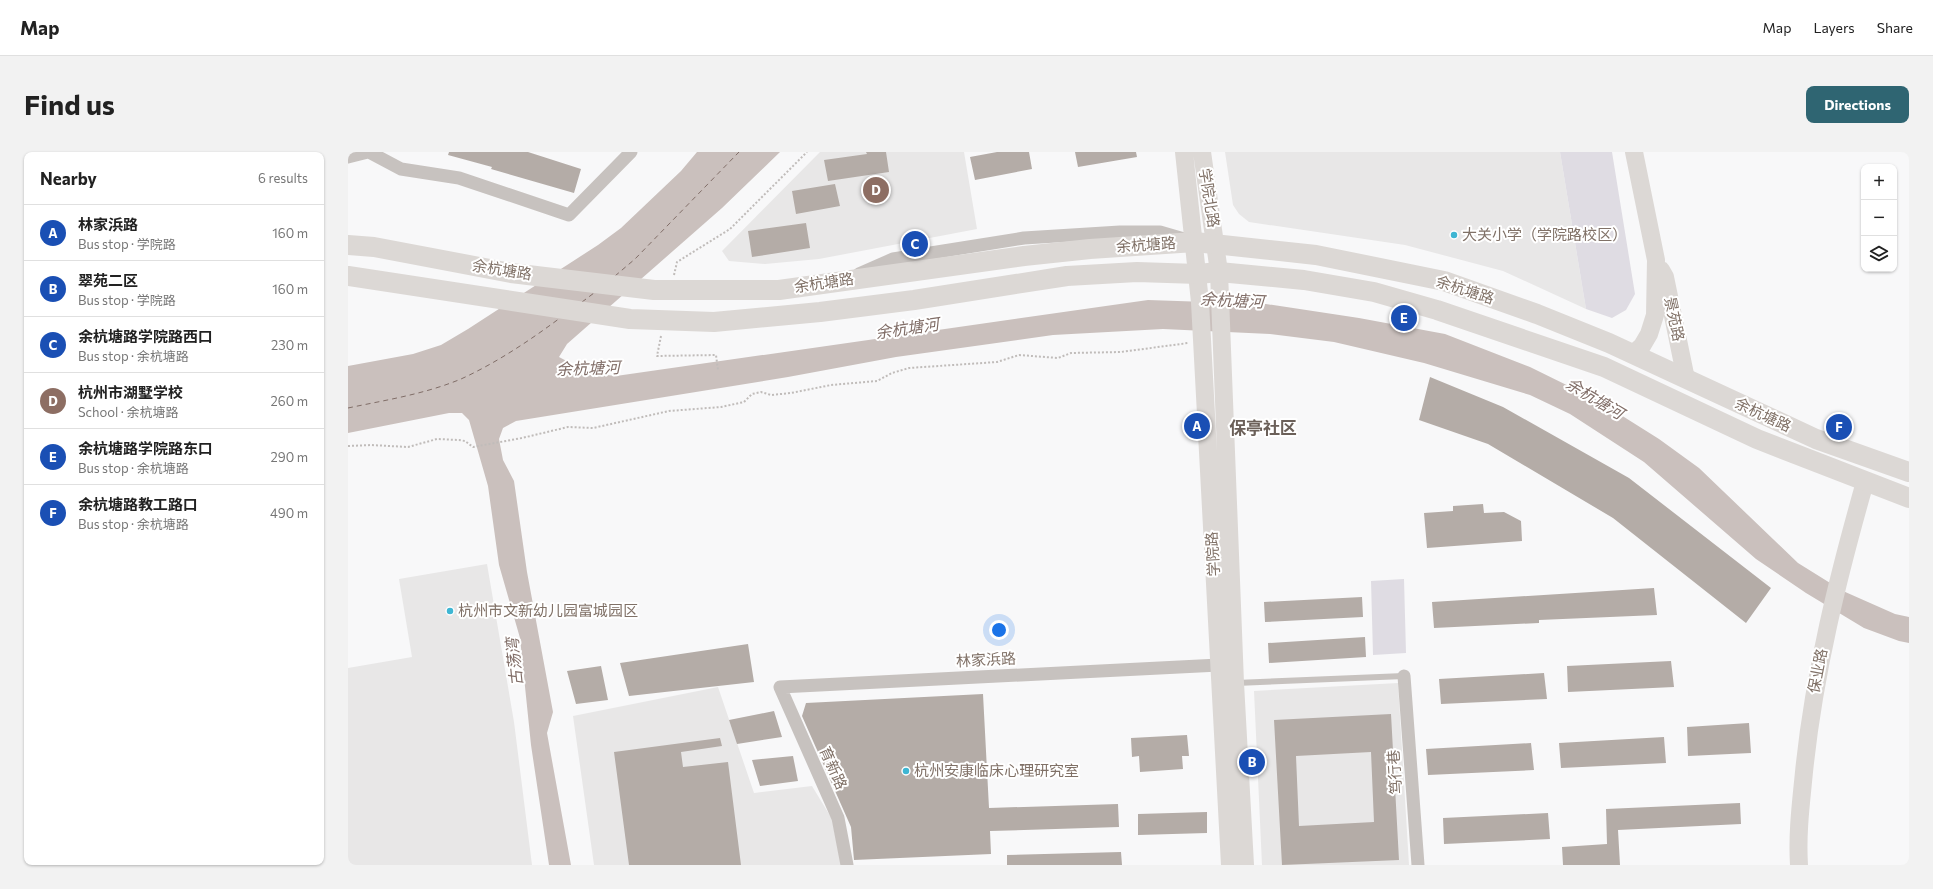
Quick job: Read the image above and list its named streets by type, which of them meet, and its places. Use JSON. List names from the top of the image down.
{
  "streets": {
    "main road": [
      "学院北路",
      "余杭塘路",
      "景苑路",
      "学院路",
      "保业路"
    ],
    "street": ["林家浜路", "育新路", "笃行巷"]
  },
  "crossings": [
    ["学院北路", "余杭塘路"],
    ["学院北路", "学院路"],
    ["余杭塘路", "景苑路"],
    ["余杭塘路", "学院路"],
    ["余杭塘路", "保业路"],
    ["学院路", "林家浜路"],
    ["林家浜路", "育新路"]
  ],
  "districts": ["保亭社区"],
  "water": ["余杭塘河", "古荡湾"],
  "places": ["大关小学（学院路校区）", "杭州市文新幼儿园富城园区", "杭州安康临床心理研究室"],
  "page": {
    "header": "Map",
    "nav": ["Map", "Layers", "Share"],
    "buttons": "Directions",
    "title": "Find us",
    "heading": ["Nearby", "6 results"],
    "map_buttons": ["+", "−"],
    "pins": [
      "D",
      "C",
      "E",
      "A",
      "F",
      "B"
    ],
    "list": [
      {
        "mark": "A",
        "name": "林家浜路",
        "note": "Bus stop · 学院路",
        "value": "160 m"
      },
      {
        "mark": "B",
        "name": "翠苑二区",
        "note": "Bus stop · 学院路",
        "value": "160 m"
      },
      {
        "mark": "C",
        "name": "余杭塘路学院路西口",
        "note": "Bus stop · 余杭塘路",
        "value": "230 m"
      },
      {
        "mark": "D",
        "name": "杭州市湖墅学校",
        "note": "School · 余杭塘路",
        "value": "260 m"
      },
      {
        "mark": "E",
        "name": "余杭塘路学院路东口",
        "note": "Bus stop · 余杭塘路",
        "value": "290 m"
      },
      {
        "mark": "F",
        "name": "余杭塘路教工路口",
        "note": "Bus stop · 余杭塘路",
        "value": "490 m"
      }
    ]
  }
}
